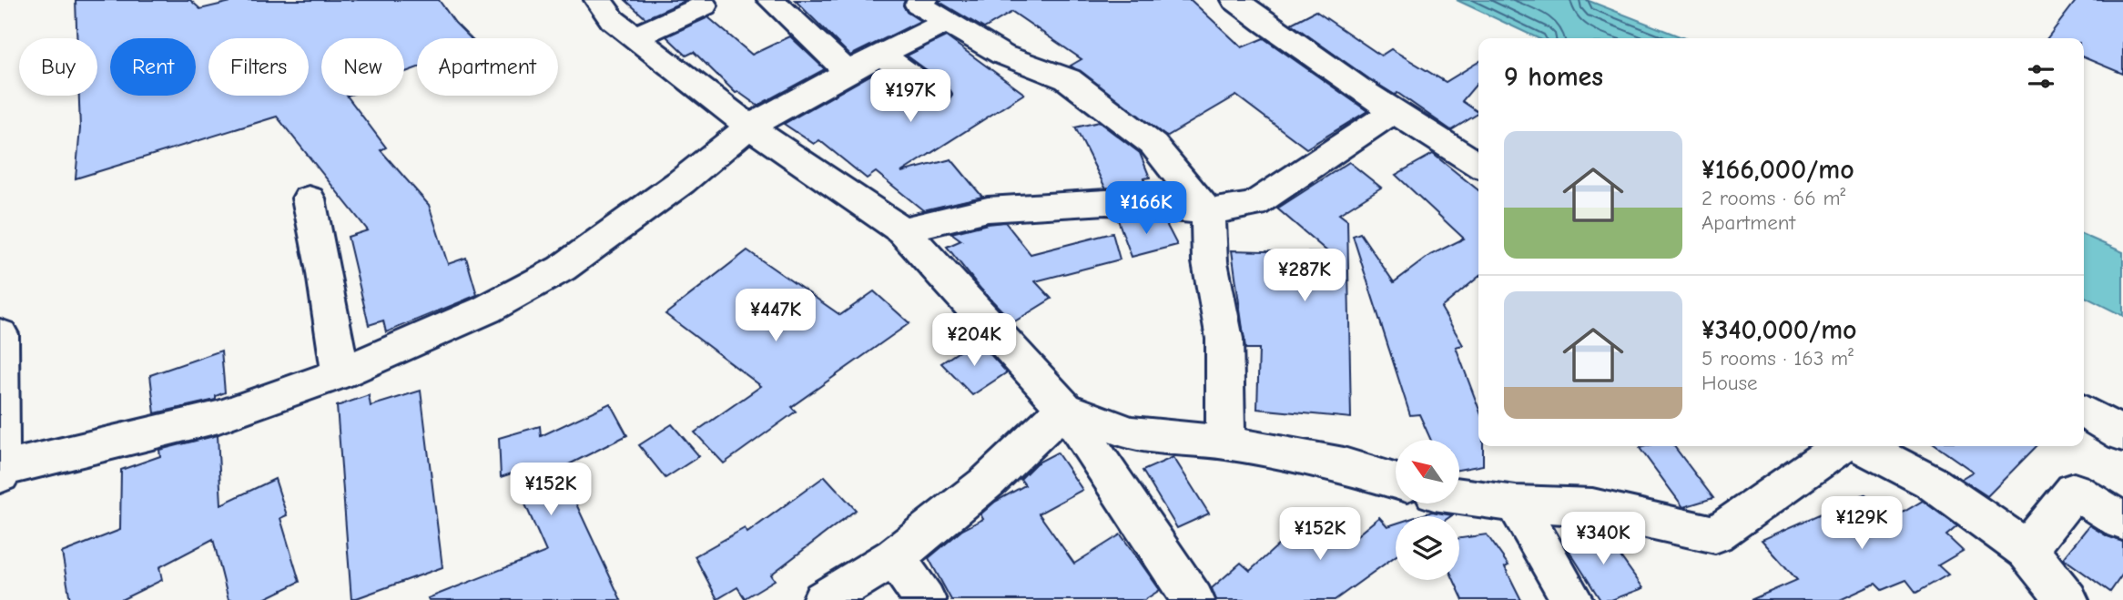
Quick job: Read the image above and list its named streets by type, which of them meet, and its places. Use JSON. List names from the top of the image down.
{
  "north": "top left",
  "page": {
    "chip": [
      "Buy",
      "Rent",
      "Filters",
      "New",
      "Apartment"
    ],
    "heading": "9 homes",
    "price": [
      "¥197K",
      "¥166K",
      "¥287K",
      "¥447K",
      "¥204K",
      "¥152K",
      "¥129K",
      "¥152K",
      "¥340K"
    ],
    "list": [
      {
        "name": "¥166,000/mo",
        "note": "2 rooms · 66 m² · Apartment"
      },
      {
        "name": "¥340,000/mo",
        "note": "5 rooms · 163 m² · House"
      }
    ]
  }
}
